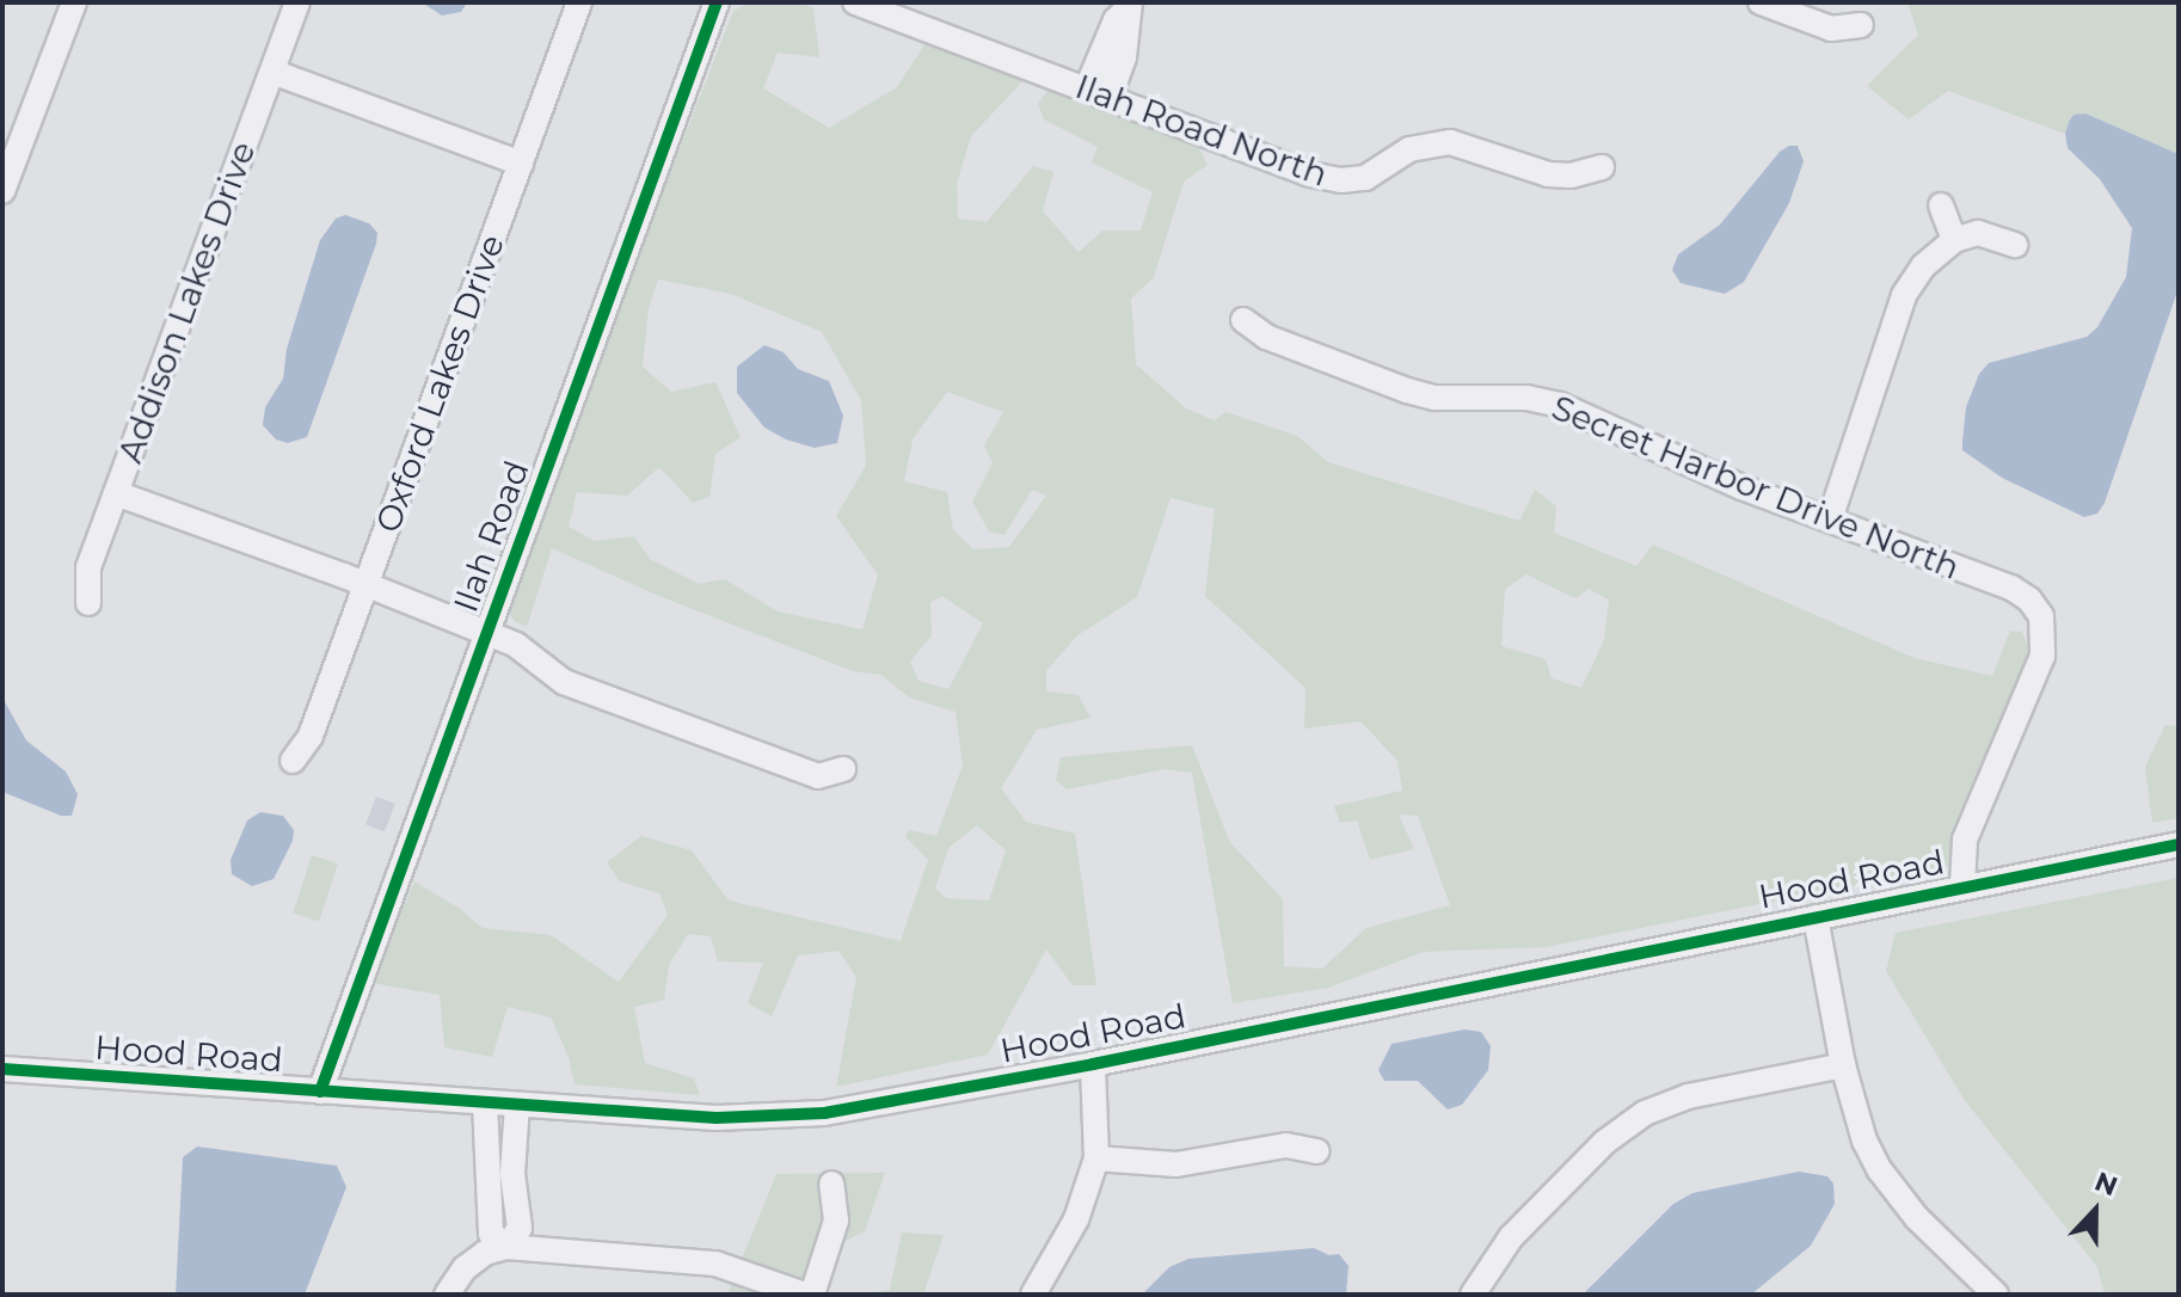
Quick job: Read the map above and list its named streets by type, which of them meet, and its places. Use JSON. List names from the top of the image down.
{
  "streets": {
    "street": [
      "Ilah Road North",
      "Addison Lakes Drive",
      "Oxford Lakes Drive",
      "Secret Harbor Drive North",
      "Ilah Road",
      "Hood Road"
    ]
  },
  "crossings": [
    ["Secret Harbor Drive North", "Hood Road"],
    ["Ilah Road", "Hood Road"]
  ],
  "north": "top"
}
